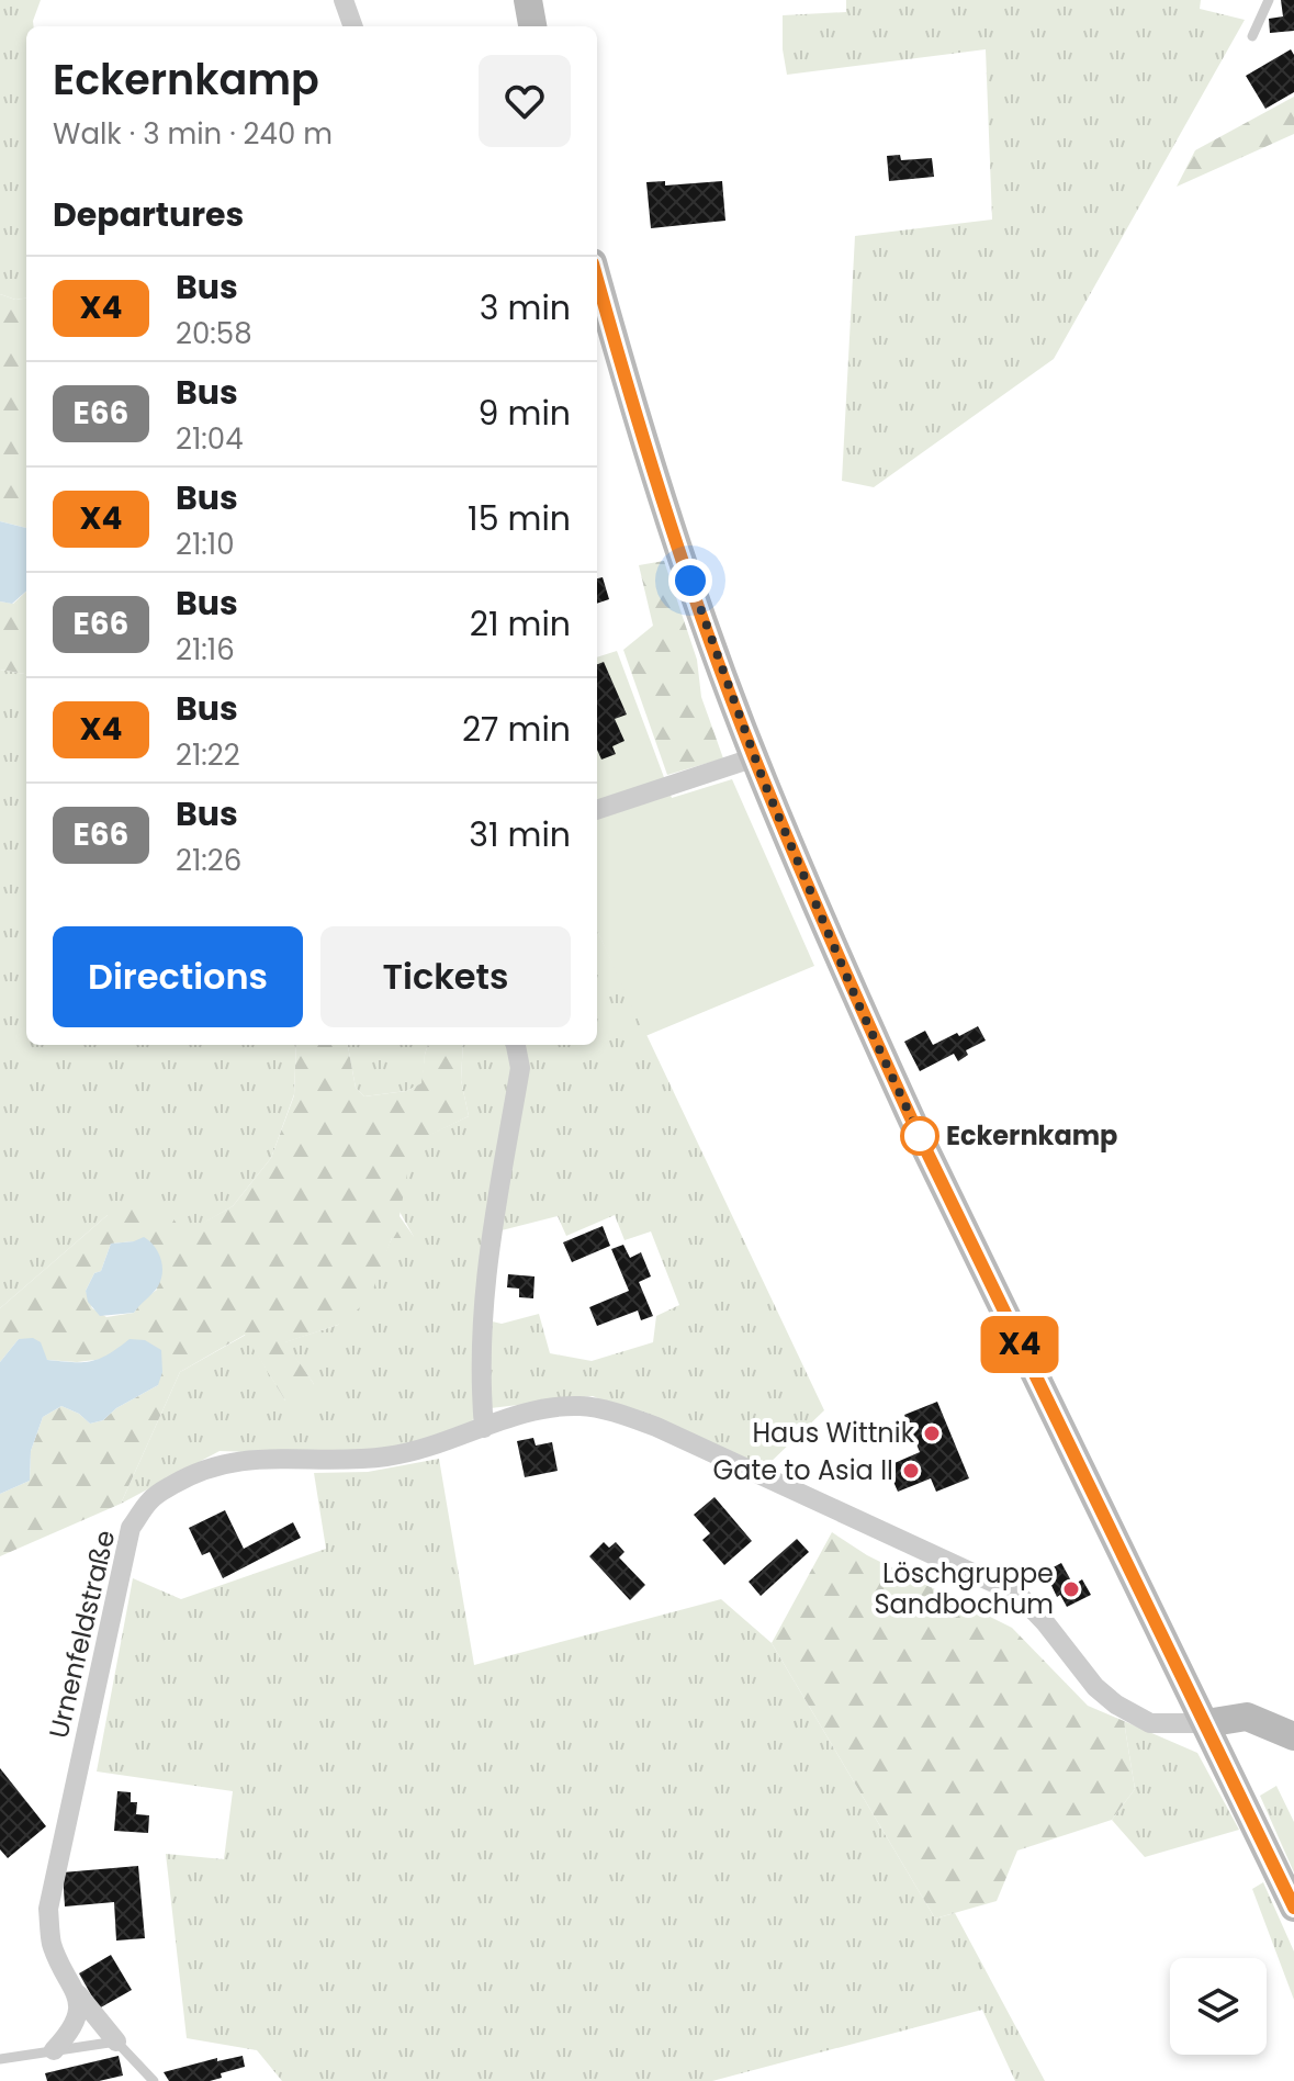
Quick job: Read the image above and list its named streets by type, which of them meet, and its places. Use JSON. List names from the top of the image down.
{
  "streets": {
    "street": ["Urnenfeldstraße"]
  },
  "places": [
    "Eckernkamp",
    "Haus Wittnik",
    "Gate to Asia II",
    "Löschgruppe Sandbochum"
  ],
  "lines": ["bus line X4"],
  "page": {
    "on_map": "X4",
    "heading": [
      ["Eckernkamp", "Walk · 3 min · 240 m"],
      "Departures"
    ],
    "list": [
      {
        "mark": "X4",
        "name": "Bus",
        "note": "20:58",
        "value": "3 min"
      },
      {
        "mark": "E66",
        "name": "Bus",
        "note": "21:04",
        "value": "9 min"
      },
      {
        "mark": "X4",
        "name": "Bus",
        "note": "21:10",
        "value": "15 min"
      },
      {
        "mark": "E66",
        "name": "Bus",
        "note": "21:16",
        "value": "21 min"
      },
      {
        "mark": "X4",
        "name": "Bus",
        "note": "21:22",
        "value": "27 min"
      },
      {
        "mark": "E66",
        "name": "Bus",
        "note": "21:26",
        "value": "31 min"
      }
    ],
    "buttons": ["Directions", "Tickets"]
  }
}
